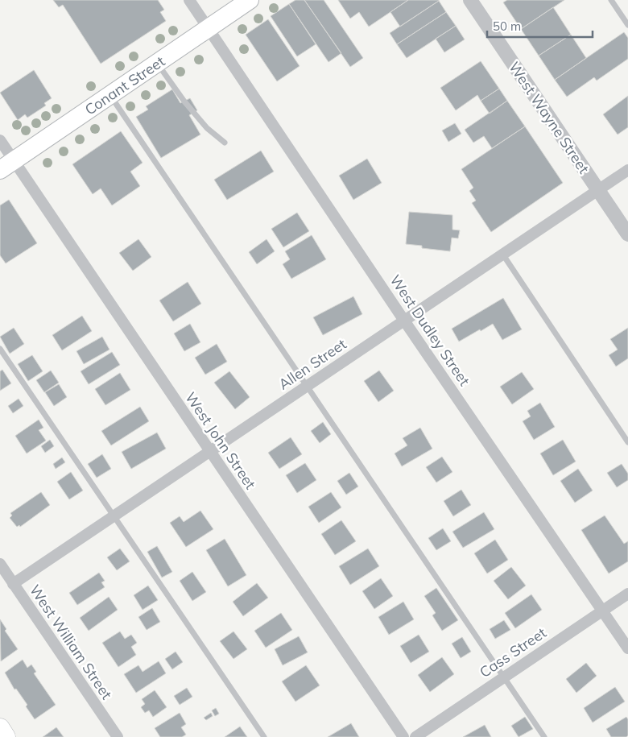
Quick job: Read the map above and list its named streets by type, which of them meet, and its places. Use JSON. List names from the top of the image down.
{
  "streets": {
    "main road": ["Conant Street"],
    "street": [
      "West Wayne Street",
      "West Dudley Street",
      "Allen Street",
      "West John Street",
      "West William Street",
      "Cass Street"
    ]
  },
  "crossings": [
    ["Conant Street", "West Dudley Street"],
    ["Conant Street", "West John Street"],
    ["West Wayne Street", "Allen Street"],
    ["West Dudley Street", "Allen Street"],
    ["West Dudley Street", "Cass Street"],
    ["Allen Street", "West John Street"],
    ["Allen Street", "West William Street"]
  ],
  "scale_bar": "50 m"
}
